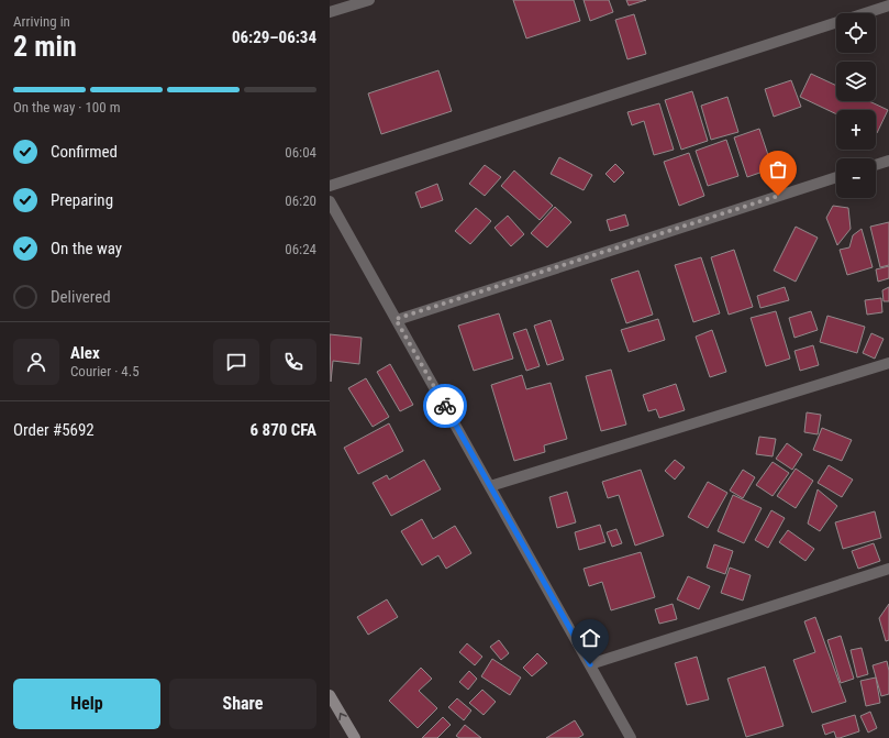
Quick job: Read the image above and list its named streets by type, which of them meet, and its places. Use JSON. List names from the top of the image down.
{
  "page": {
    "heading": ["2 min", "Arriving in", "06:29–06:34"],
    "panel": [
      "Alex",
      "Courier · 4.5",
      "Order #5692",
      "6 870 CFA"
    ],
    "map_buttons": ["+", "−"],
    "bar": "On the way · 100 m",
    "list": [
      ["Confirmed", "06:04"],
      ["Preparing", "06:20"],
      ["On the way", "06:24"],
      "Delivered"
    ],
    "buttons": ["Help", "Share"]
  }
}
